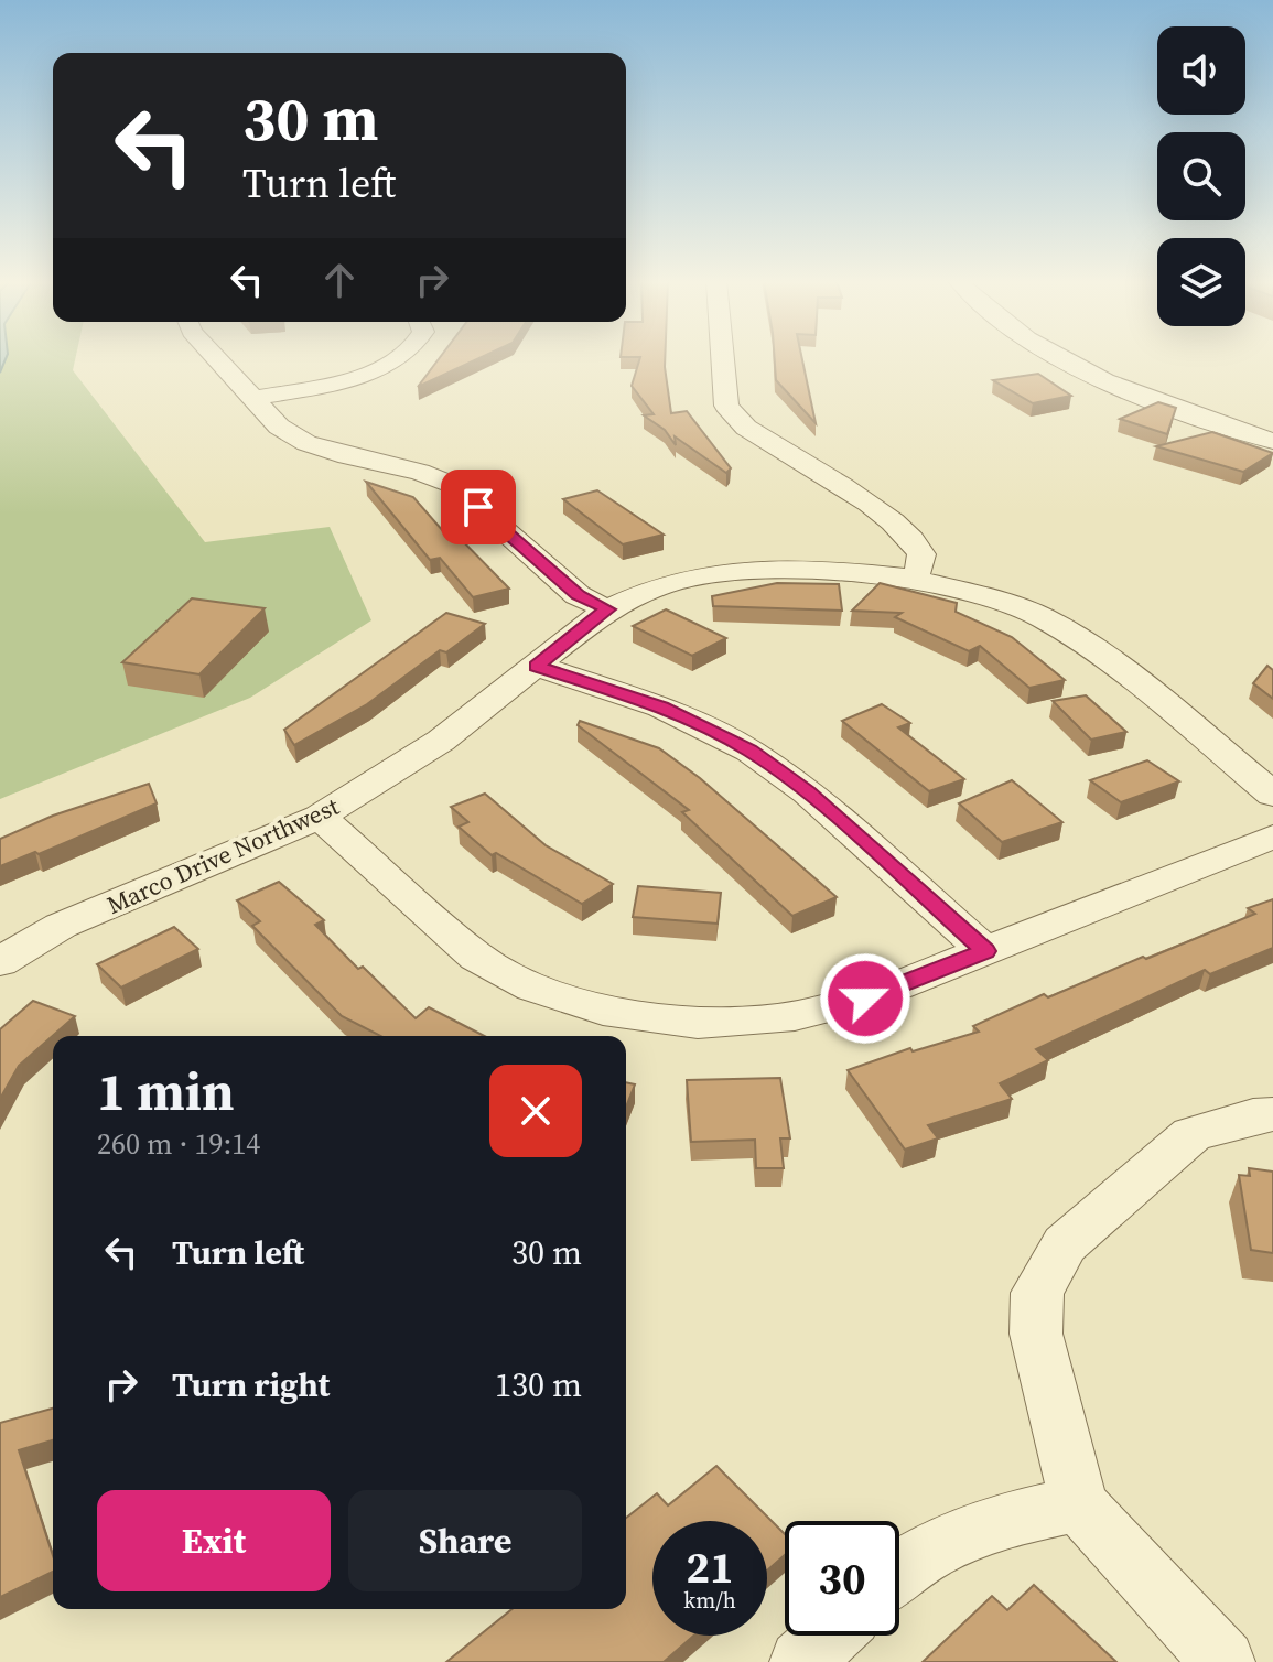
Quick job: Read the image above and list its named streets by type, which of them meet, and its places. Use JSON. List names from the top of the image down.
{
  "streets": {
    "street": ["Marco Drive Northwest"]
  },
  "page": {
    "turn": ["30 m", "Turn left"],
    "heading": ["1 min", "260 m · 19:14"],
    "list": [
      {
        "name": "Turn left",
        "value": "30 m"
      },
      {
        "name": "Turn right",
        "value": "130 m"
      }
    ],
    "buttons": ["Exit", "Share"],
    "speed": "21 km/h",
    "limit": "30"
  }
}
